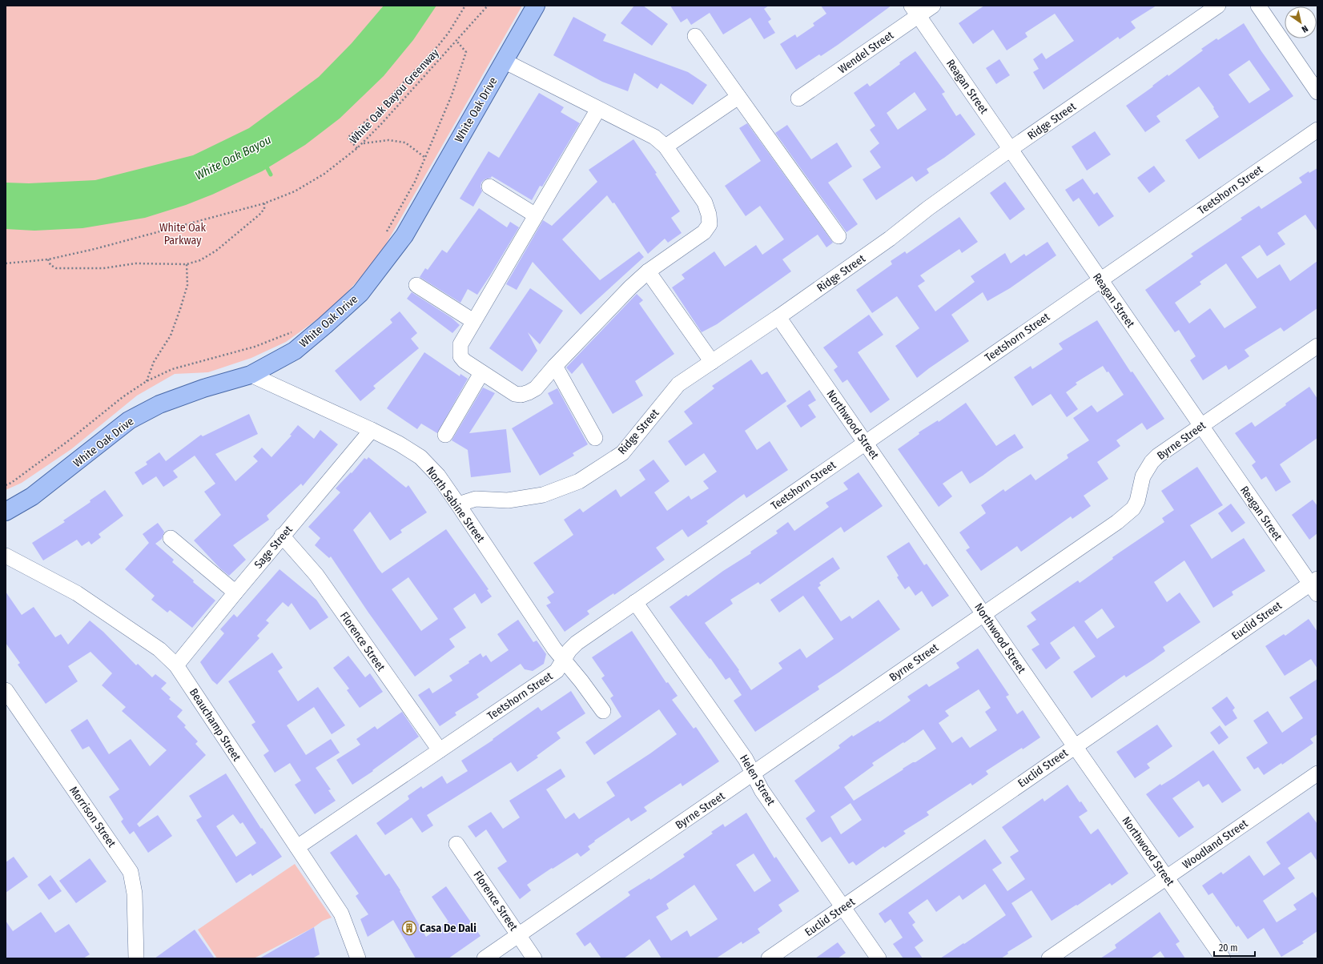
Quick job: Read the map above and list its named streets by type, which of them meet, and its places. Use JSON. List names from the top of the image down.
{
  "streets": {
    "main road": ["White Oak Drive"],
    "street": [
      "Wendel Street",
      "Reagan Street",
      "Ridge Street",
      "Teetshorn Street",
      "Northwood Street",
      "Byrne Street",
      "North Sabine Street",
      "Sage Street",
      "Euclid Street",
      "Florence Street",
      "Beauchamp Street",
      "Helen Street",
      "Morrison Street",
      "Woodland Street"
    ],
    "path": ["White Oak Bayou Greenway"]
  },
  "crossings": [
    ["Wendel Street", "Reagan Street"],
    ["Reagan Street", "Ridge Street"],
    ["Reagan Street", "Teetshorn Street"],
    ["Reagan Street", "Byrne Street"],
    ["Reagan Street", "Euclid Street"],
    ["White Oak Drive", "North Sabine Street"],
    ["Ridge Street", "Northwood Street"],
    ["Ridge Street", "North Sabine Street"],
    ["Teetshorn Street", "Northwood Street"],
    ["Teetshorn Street", "North Sabine Street"],
    ["Teetshorn Street", "Florence Street"],
    ["Teetshorn Street", "Beauchamp Street"],
    ["Teetshorn Street", "Helen Street"],
    ["Northwood Street", "Byrne Street"],
    ["Northwood Street", "Euclid Street"],
    ["Northwood Street", "Woodland Street"],
    ["Byrne Street", "Florence Street"],
    ["Byrne Street", "Helen Street"],
    ["North Sabine Street", "Sage Street"],
    ["Sage Street", "Florence Street"],
    ["Sage Street", "Beauchamp Street"],
    ["Euclid Street", "Helen Street"]
  ],
  "water": ["White Oak Bayou"],
  "parks": ["White Oak Parkway"],
  "places": {
    "building": ["Casa De Dali"]
  },
  "scale_bar": "20 m",
  "north": "bottom right"
}
